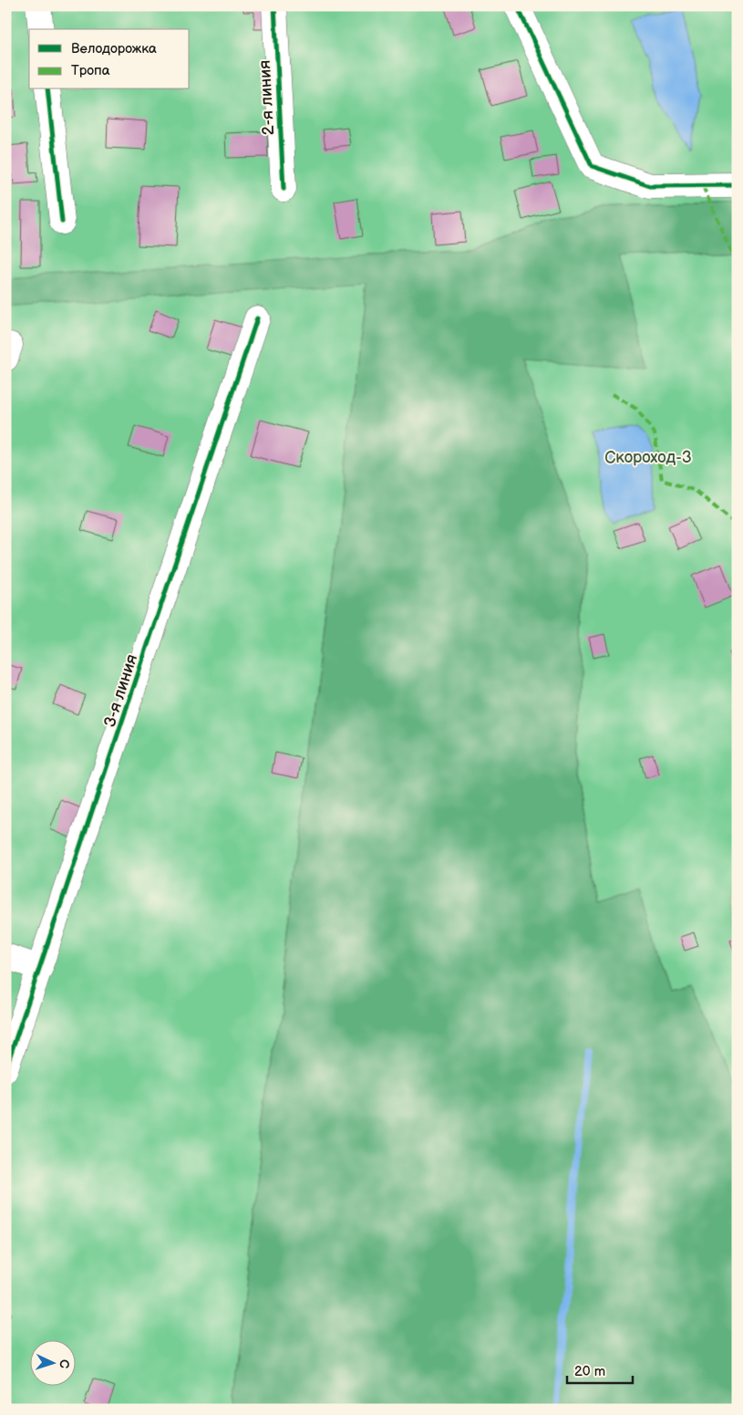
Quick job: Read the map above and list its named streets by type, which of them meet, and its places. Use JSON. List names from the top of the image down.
{
  "streets": {
    "street": ["2-я линия", "3-я линия"]
  },
  "parks": ["Скороход-3"],
  "legend": ["Велодорожка", "Тропа"],
  "scale_bar": "20 m",
  "north": "right"
}
